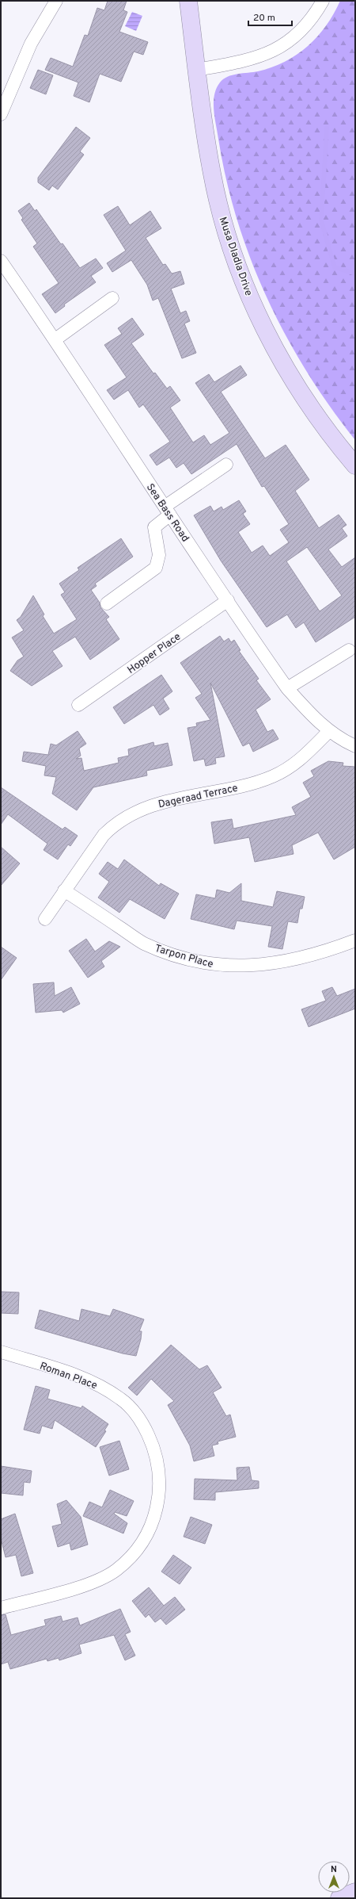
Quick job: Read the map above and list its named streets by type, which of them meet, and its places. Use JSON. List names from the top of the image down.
{
  "streets": {
    "street": [
      "Musa Dladla Drive",
      "Sea Bass Road",
      "Hopper Place",
      "Dageraad Terrace",
      "Tarpon Place",
      "Roman Place"
    ]
  },
  "crossings": [
    ["Sea Bass Road", "Hopper Place"],
    ["Sea Bass Road", "Dageraad Terrace"],
    ["Dageraad Terrace", "Tarpon Place"]
  ],
  "scale_bar": "20 m",
  "north": "top"
}
